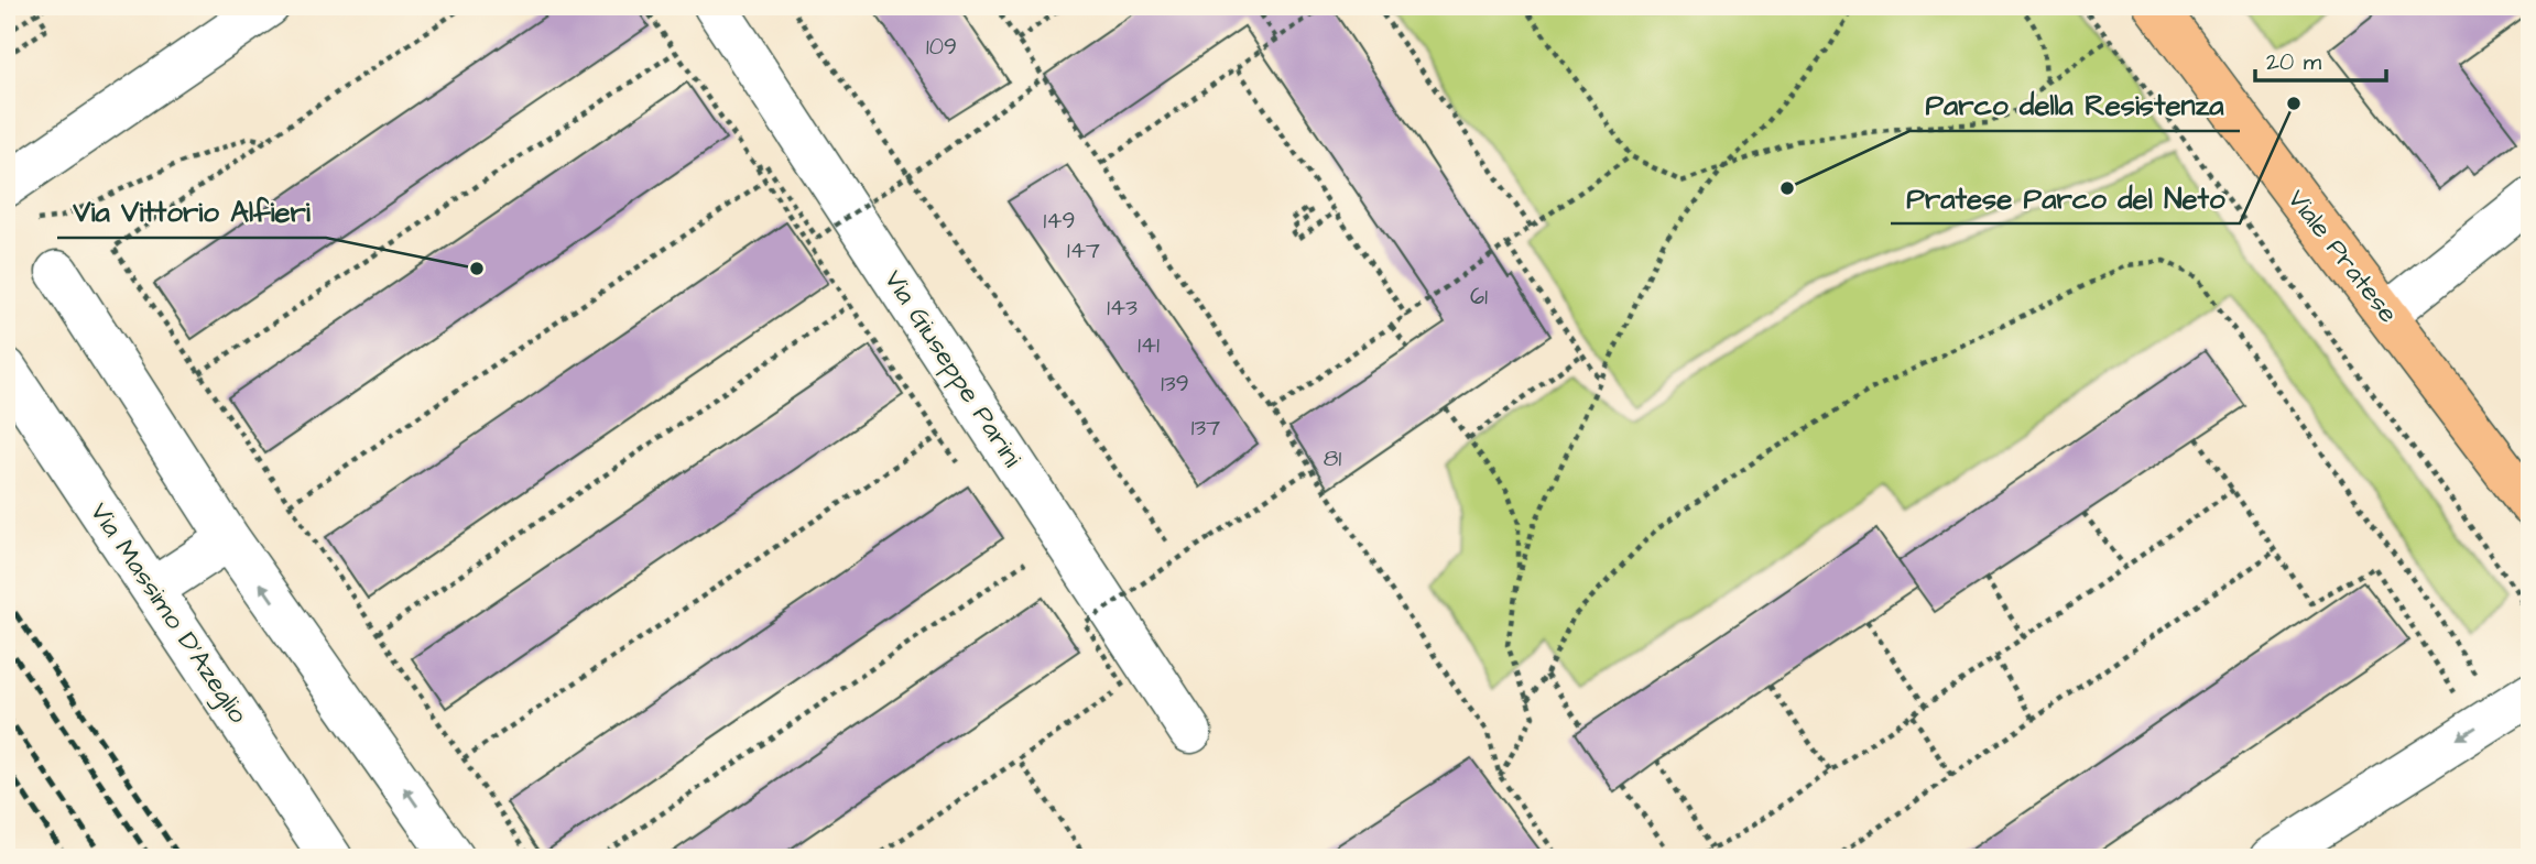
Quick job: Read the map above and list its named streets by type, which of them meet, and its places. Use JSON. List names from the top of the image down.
{
  "streets": {
    "main road": ["Viale Pratese"],
    "street": ["Via Giuseppe Parini", "Via Massimo D'Azeglio"]
  },
  "places": ["Pratese Parco del Neto", "Parco della Resistenza", "Via Vittorio Alfieri"],
  "house_numbers": [
    "109",
    "149",
    "147",
    "61",
    "143",
    "141",
    "139",
    "137",
    "81"
  ],
  "scale_bar": "20 m"
}
